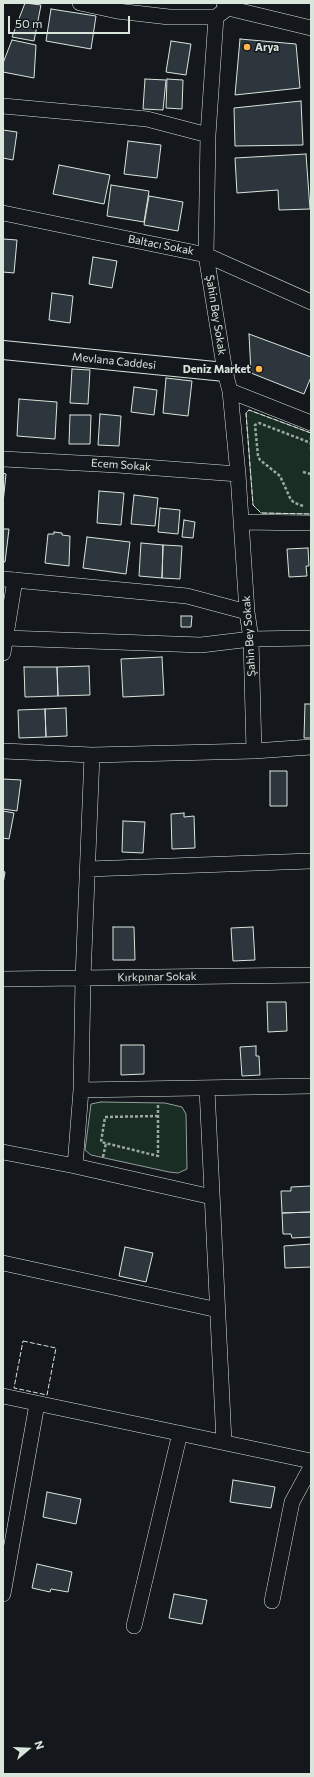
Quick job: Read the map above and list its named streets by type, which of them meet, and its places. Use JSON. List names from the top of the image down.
{
  "streets": {
    "street": [
      "Baltacı Sokak",
      "Şahin Bey Sokak",
      "Mevlana Caddesi",
      "Ecem Sokak",
      "Kırkpınar Sokak"
    ]
  },
  "crossings": [
    ["Baltacı Sokak", "Şahin Bey Sokak"],
    ["Şahin Bey Sokak", "Mevlana Caddesi"],
    ["Şahin Bey Sokak", "Ecem Sokak"]
  ],
  "places": ["Arya", "Deniz Market"],
  "scale_bar": "50 m",
  "north": "right"
}
